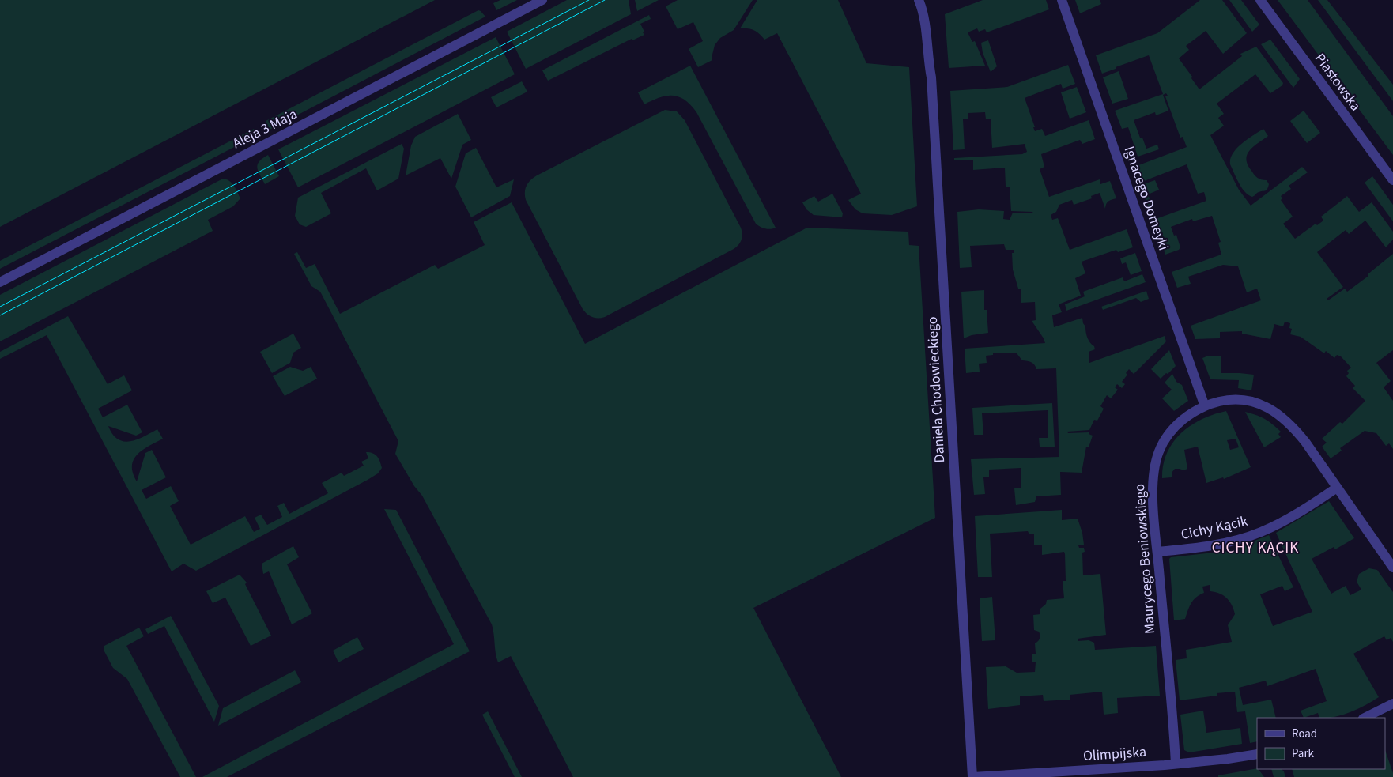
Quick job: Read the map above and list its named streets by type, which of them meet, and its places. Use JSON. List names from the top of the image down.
{
  "streets": {
    "street": [
      "Piastowska",
      "Aleja 3 Maja",
      "Ignacego Domeyki",
      "Daniela Chodowieckiego",
      "Cichy Kącik",
      "Maurycego Beniowskiego",
      "Olimpijska"
    ]
  },
  "crossings": [
    ["Ignacego Domeyki", "Maurycego Beniowskiego"],
    ["Daniela Chodowieckiego", "Olimpijska"],
    ["Cichy Kącik", "Maurycego Beniowskiego"],
    ["Maurycego Beniowskiego", "Olimpijska"]
  ],
  "districts": ["CICHY KĄCIK"],
  "legend": ["Road", "Park"]
}
